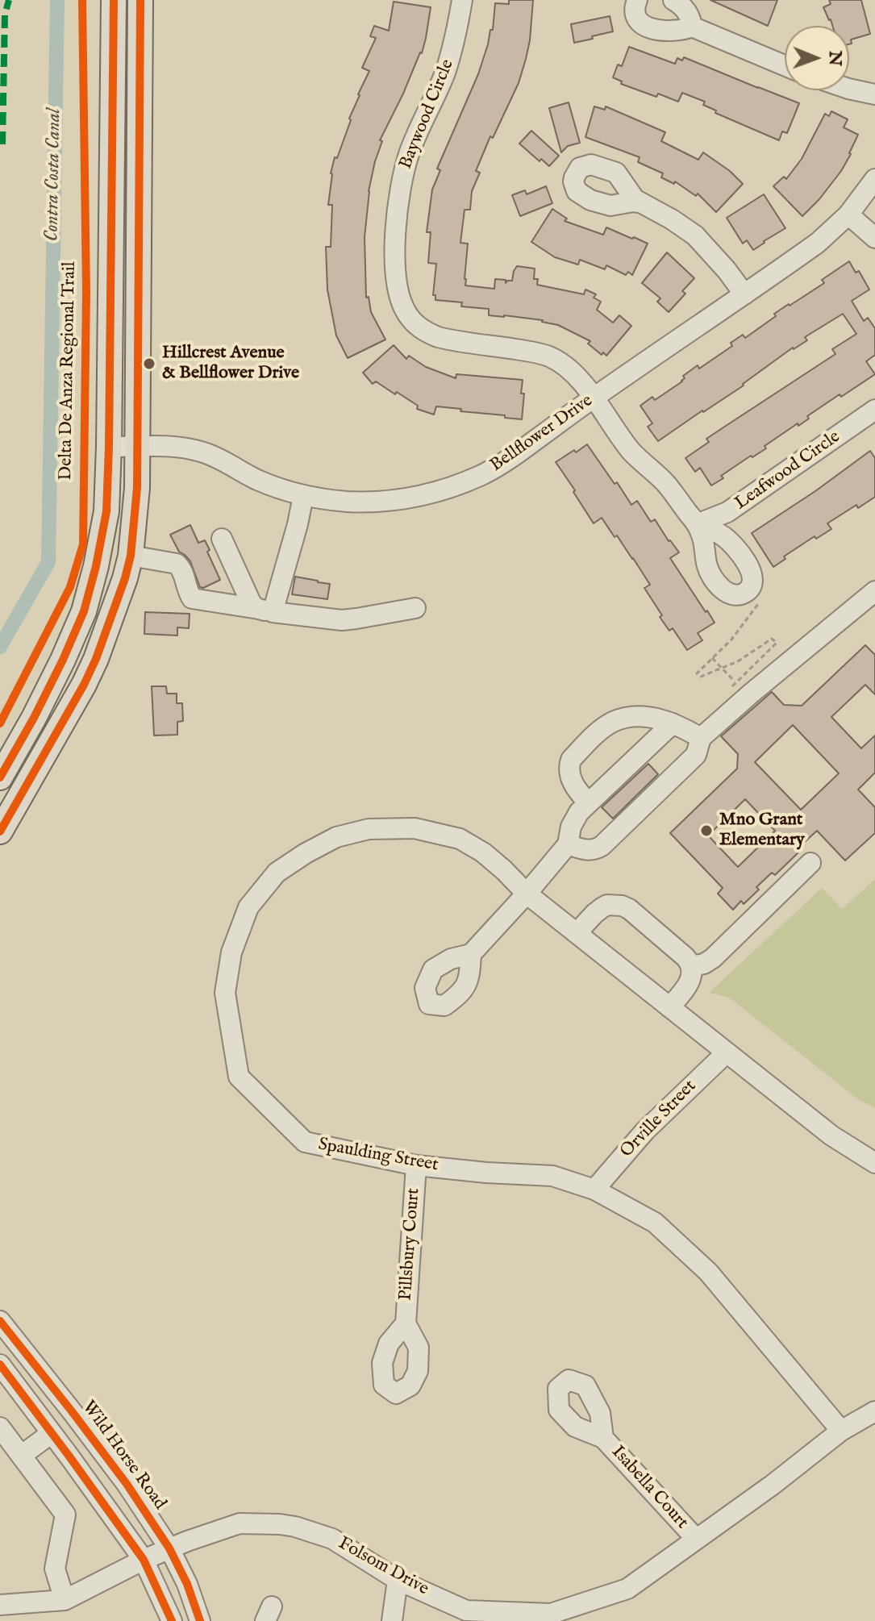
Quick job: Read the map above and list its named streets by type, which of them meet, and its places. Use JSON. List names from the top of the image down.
{
  "streets": {
    "street": [
      "Baywood Circle",
      "Bellflower Drive",
      "Leafwood Circle",
      "Orville Street",
      "Spaulding Street",
      "Pillsbury Court",
      "Wild Horse Road",
      "Isabella Court",
      "Folsom Drive"
    ],
    "cycle path": ["Delta De Anza Regional Trail"]
  },
  "crossings": [
    ["Baywood Circle", "Bellflower Drive"],
    ["Baywood Circle", "Leafwood Circle"],
    ["Orville Street", "Spaulding Street"],
    ["Spaulding Street", "Pillsbury Court"],
    ["Spaulding Street", "Folsom Drive"],
    ["Wild Horse Road", "Folsom Drive"],
    ["Isabella Court", "Folsom Drive"]
  ],
  "water": ["Contra Costa Canal"],
  "places": ["Hillcrest Avenue & Bellflower Drive", "Mno Grant Elementary"],
  "north": "right"
}
